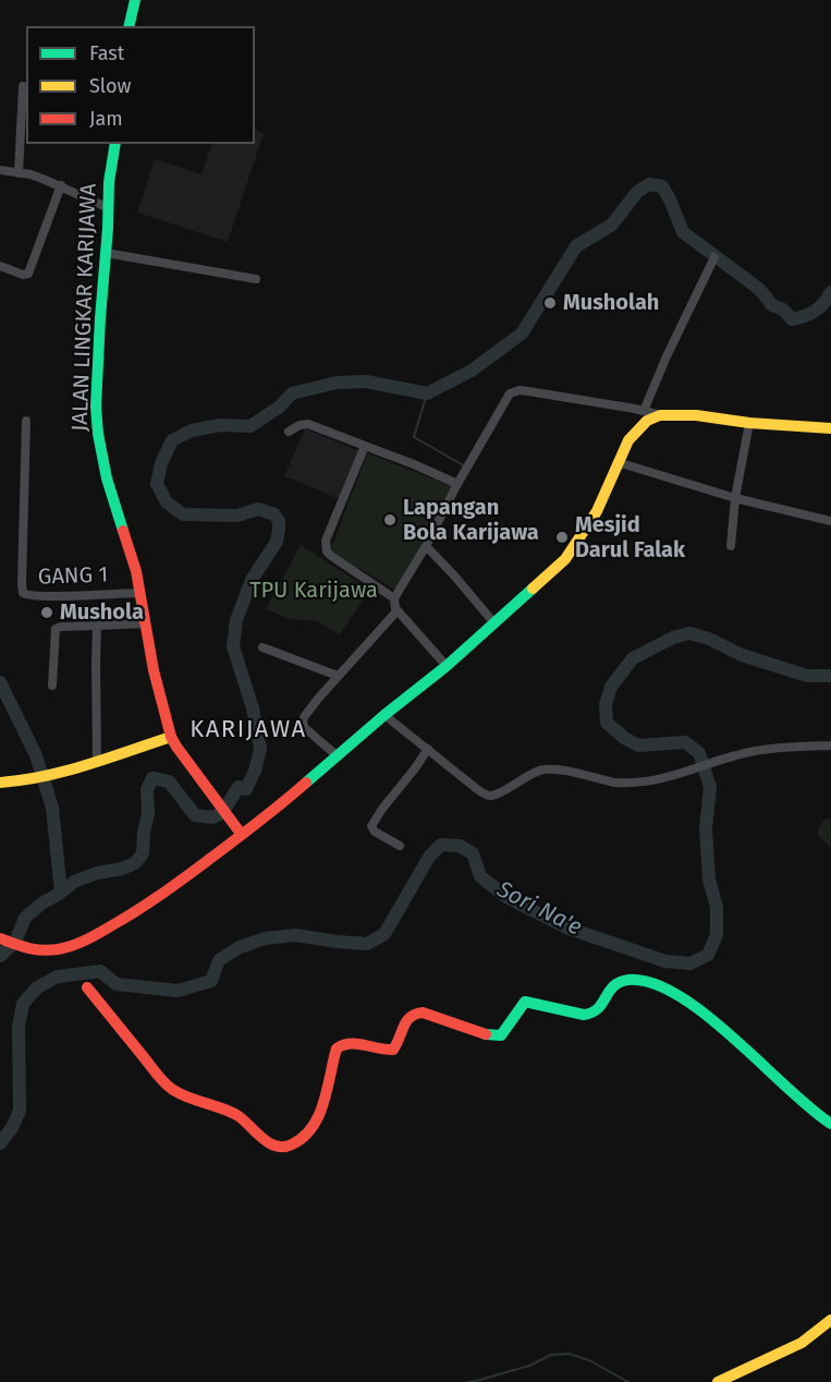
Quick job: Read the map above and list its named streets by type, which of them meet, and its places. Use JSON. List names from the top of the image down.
{
  "streets": {
    "main road": ["JALAN LINGKAR KARIJAWA"],
    "street": ["GANG 1"]
  },
  "crossings": [
    ["JALAN LINGKAR KARIJAWA", "GANG 1"]
  ],
  "districts": ["KARIJAWA"],
  "water": ["Sori Na'e"],
  "parks": ["TPU Karijawa"],
  "places": [
    "Musholah",
    "Lapangan Bola Karijawa",
    "Mesjid Darul Falak",
    "Mushola"
  ],
  "legend": ["Fast", "Slow", "Jam"]
}
